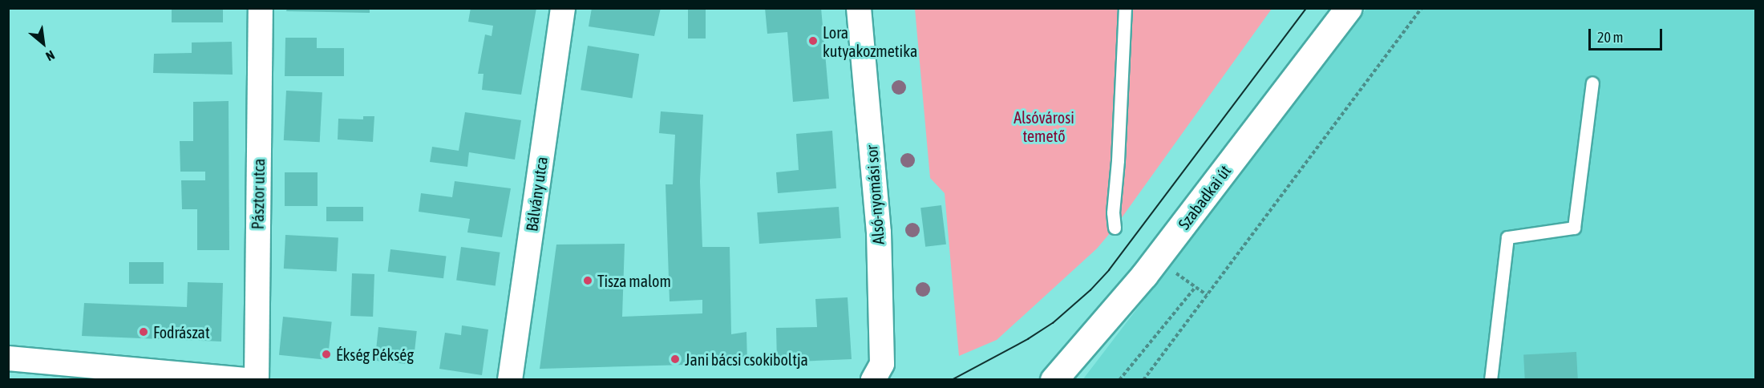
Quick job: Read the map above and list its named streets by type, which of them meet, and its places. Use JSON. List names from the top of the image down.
{
  "streets": {
    "main road": ["Szabadkai út"],
    "street": ["Pásztor utca", "Bálvány utca", "Alsó-nyomási sor"]
  },
  "parks": ["Alsóvárosi temető"],
  "places": [
    "Lora kutyakozmetika",
    "Tisza malom",
    "Fodrászat",
    "Ékség Pékség",
    "Jani bácsi csokiboltja"
  ],
  "scale_bar": "20 m",
  "north": "bottom right"
}
